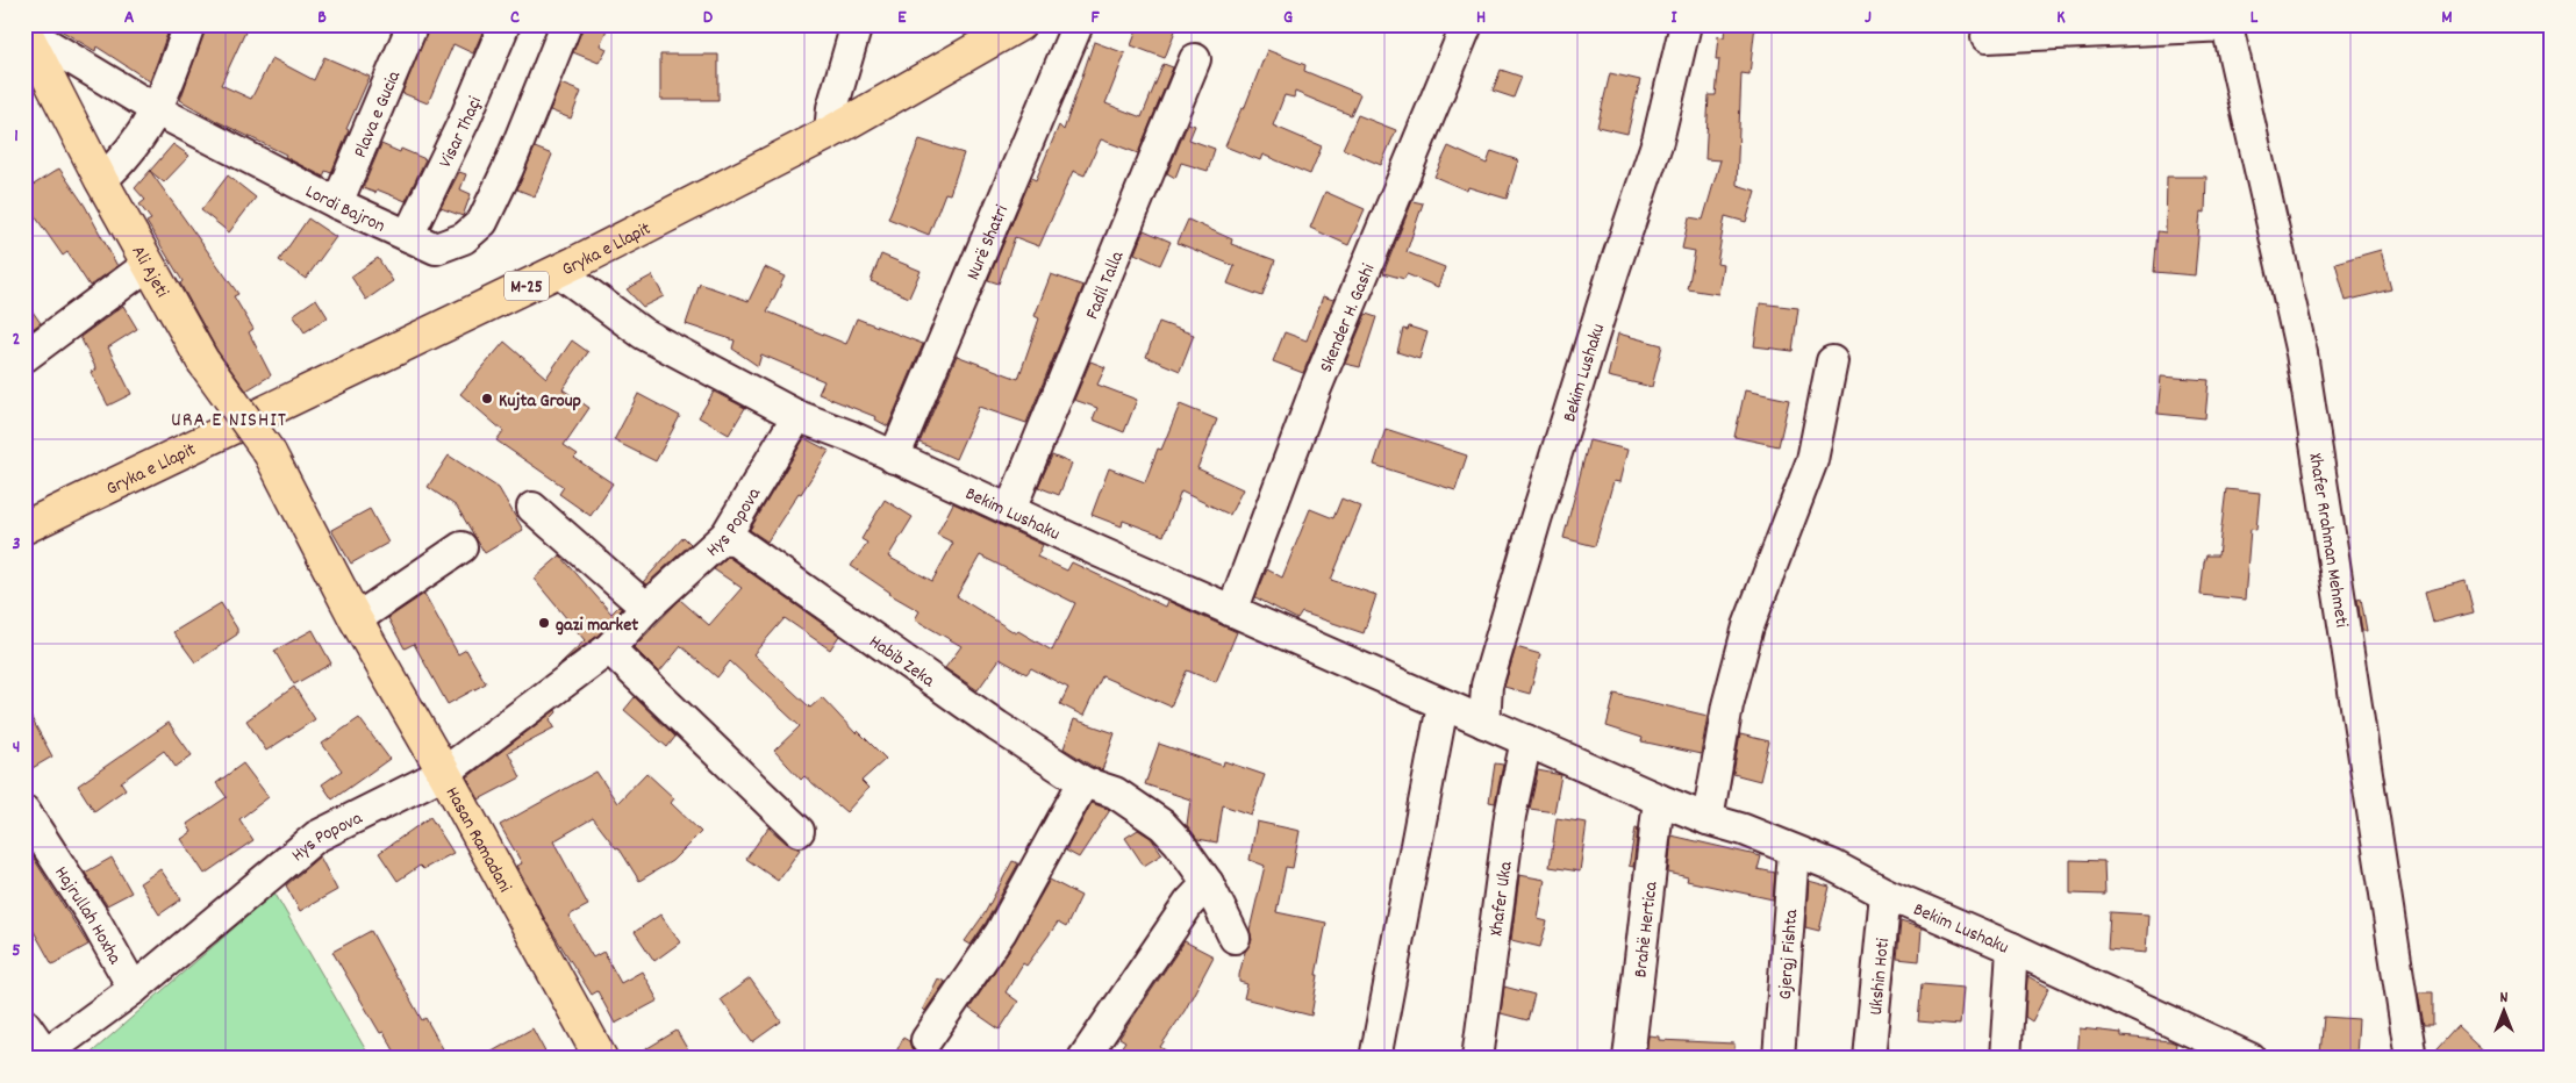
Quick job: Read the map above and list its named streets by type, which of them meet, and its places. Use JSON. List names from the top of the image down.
{
  "streets": {
    "main road": [
      "Gryka e Llapit",
      "Ali Ajeti",
      "M-25",
      "Hasan Ramadani"
    ],
    "street": [
      "Plava e Gucia",
      "Visar Thaçi",
      "Lordi Bajron",
      "Nurë Shatri",
      "Fadil Talla",
      "Skender H. Gashi",
      "Bekim Lushaku",
      "Hys Popova",
      "Xhafer Rrahman Mehmeti",
      "Habib Zeka",
      "Xhafer Uka",
      "Hajrullah Hoxha",
      "Brahë Hertica",
      "Gjergj Fishta",
      "Ukshin Hoti"
    ]
  },
  "crossings": [
    ["Plava e Gucia", "Lordi Bajron"],
    ["Visar Thaçi", "Lordi Bajron"],
    ["Lordi Bajron", "Ali Ajeti"],
    ["Nurë Shatri", "Bekim Lushaku"],
    ["Gryka e Llapit", "Bekim Lushaku"],
    ["Ali Ajeti", "Hasan Ramadani"],
    ["Fadil Talla", "Bekim Lushaku"],
    ["Skender H. Gashi", "Bekim Lushaku"],
    ["Bekim Lushaku", "Hys Popova"],
    ["Bekim Lushaku", "Xhafer Uka"],
    ["Bekim Lushaku", "Brahë Hertica"],
    ["Bekim Lushaku", "Gjergj Fishta"],
    ["Bekim Lushaku", "Ukshin Hoti"],
    ["Hys Popova", "Habib Zeka"],
    ["Hys Popova", "Hasan Ramadani"],
    ["Hys Popova", "Hajrullah Hoxha"]
  ],
  "districts": ["URA E NISHIT"],
  "places": ["Kujta Group", "gazi market"],
  "north": "top",
  "grid": {
    "columns": [
      "A",
      "B",
      "C",
      "D",
      "E",
      "F",
      "G",
      "H",
      "I",
      "J",
      "K",
      "L",
      "M"
    ],
    "rows": [
      "1",
      "2",
      "3",
      "4",
      "5"
    ]
  }
}
